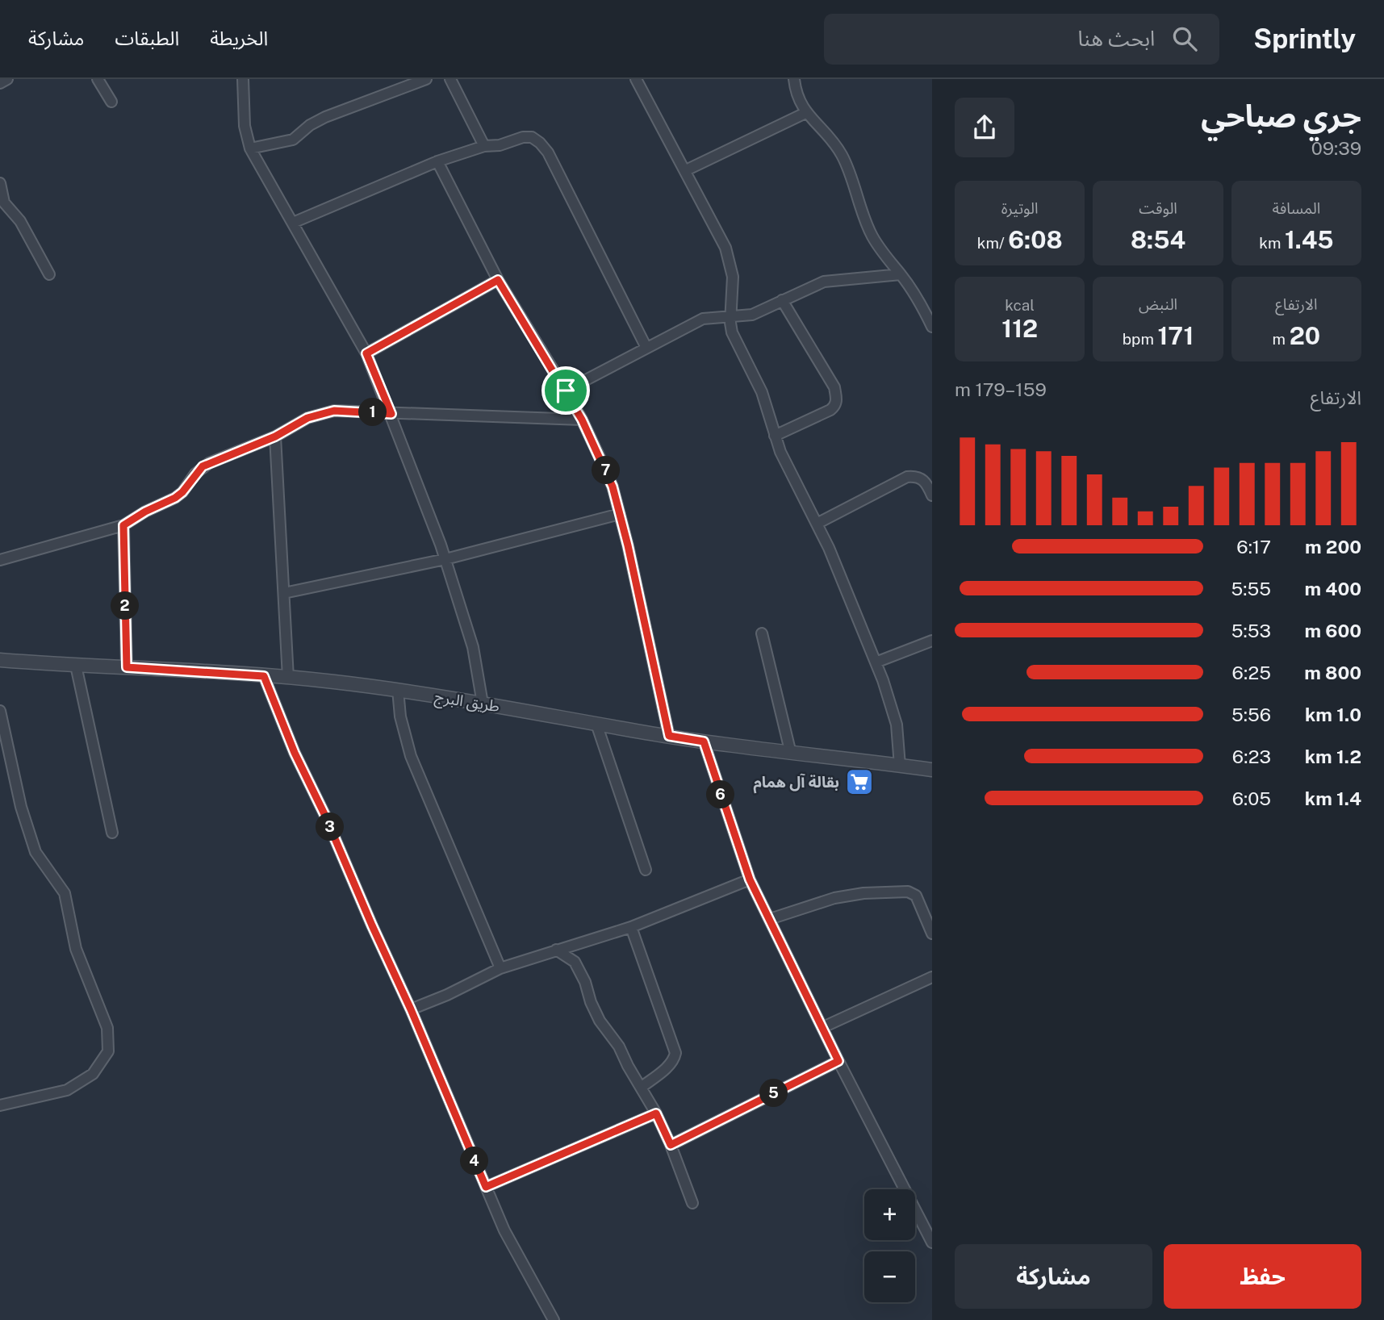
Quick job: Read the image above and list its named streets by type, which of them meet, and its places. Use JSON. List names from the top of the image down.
{
  "streets": {
    "street": ["طريق البرج"]
  },
  "places": {
    "supermarket": ["بقالة آل همام"]
  },
  "page": {
    "header": "Sprintly",
    "search": "ابحث هنا",
    "nav": ["الخريطة", "الطبقات", "مشاركة"],
    "heading": ["جري صباحي", "09:39"],
    "stats": [
      ["المسافة", "1.45 km"],
      ["الوقت", "8:54"],
      ["الوتيرة", "6:08 /km"],
      ["الارتفاع", "20 m"],
      ["النبض", "171 bpm"],
      ["kcal", "112"]
    ],
    "chart": ["الارتفاع", "159–179 m"],
    "pins": [
      "1",
      "7",
      "2",
      "6",
      "3",
      "5",
      "4"
    ],
    "list": [
      {
        "name": "200 m",
        "note": "6:17"
      },
      {
        "name": "400 m",
        "note": "5:55"
      },
      {
        "name": "600 m",
        "note": "5:53"
      },
      {
        "name": "800 m",
        "note": "6:25"
      },
      {
        "name": "1.0 km",
        "note": "5:56"
      },
      {
        "name": "1.2 km",
        "note": "6:23"
      },
      {
        "name": "1.4 km",
        "note": "6:05"
      }
    ],
    "map_buttons": ["+", "−"],
    "buttons": ["حفظ", "مشاركة"]
  }
}
